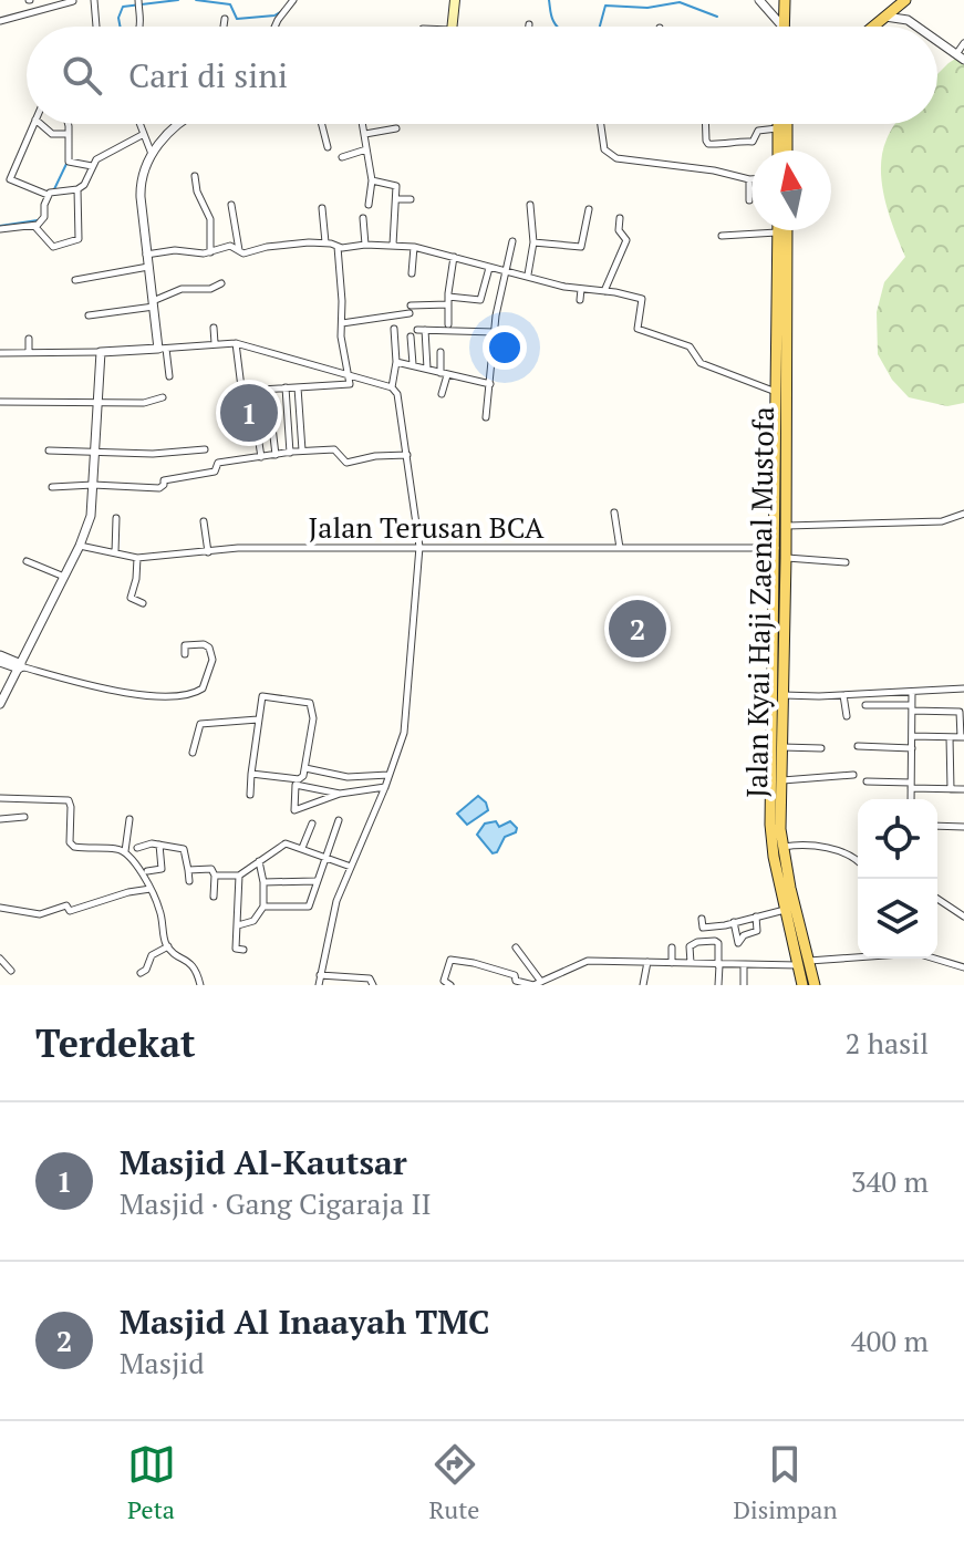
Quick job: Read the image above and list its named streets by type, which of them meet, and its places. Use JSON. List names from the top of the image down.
{
  "streets": {
    "main road": ["Jalan Kyai Haji Zaenal Mustofa"],
    "street": ["Jalan Terusan BCA"]
  },
  "crossings": [
    ["Jalan Terusan BCA", "Jalan Kyai Haji Zaenal Mustofa"]
  ],
  "north": "top",
  "page": {
    "search": "Cari di sini",
    "pins": ["1", "2"],
    "heading": ["Terdekat", "2 hasil"],
    "list": [
      {
        "mark": "1",
        "name": "Masjid Al-Kautsar",
        "note": "Masjid · Gang Cigaraja II",
        "value": "340 m"
      },
      {
        "mark": "2",
        "name": "Masjid Al Inaayah TMC",
        "note": "Masjid",
        "value": "400 m"
      }
    ],
    "nav": ["Peta", "Rute", "Disimpan"]
  }
}
